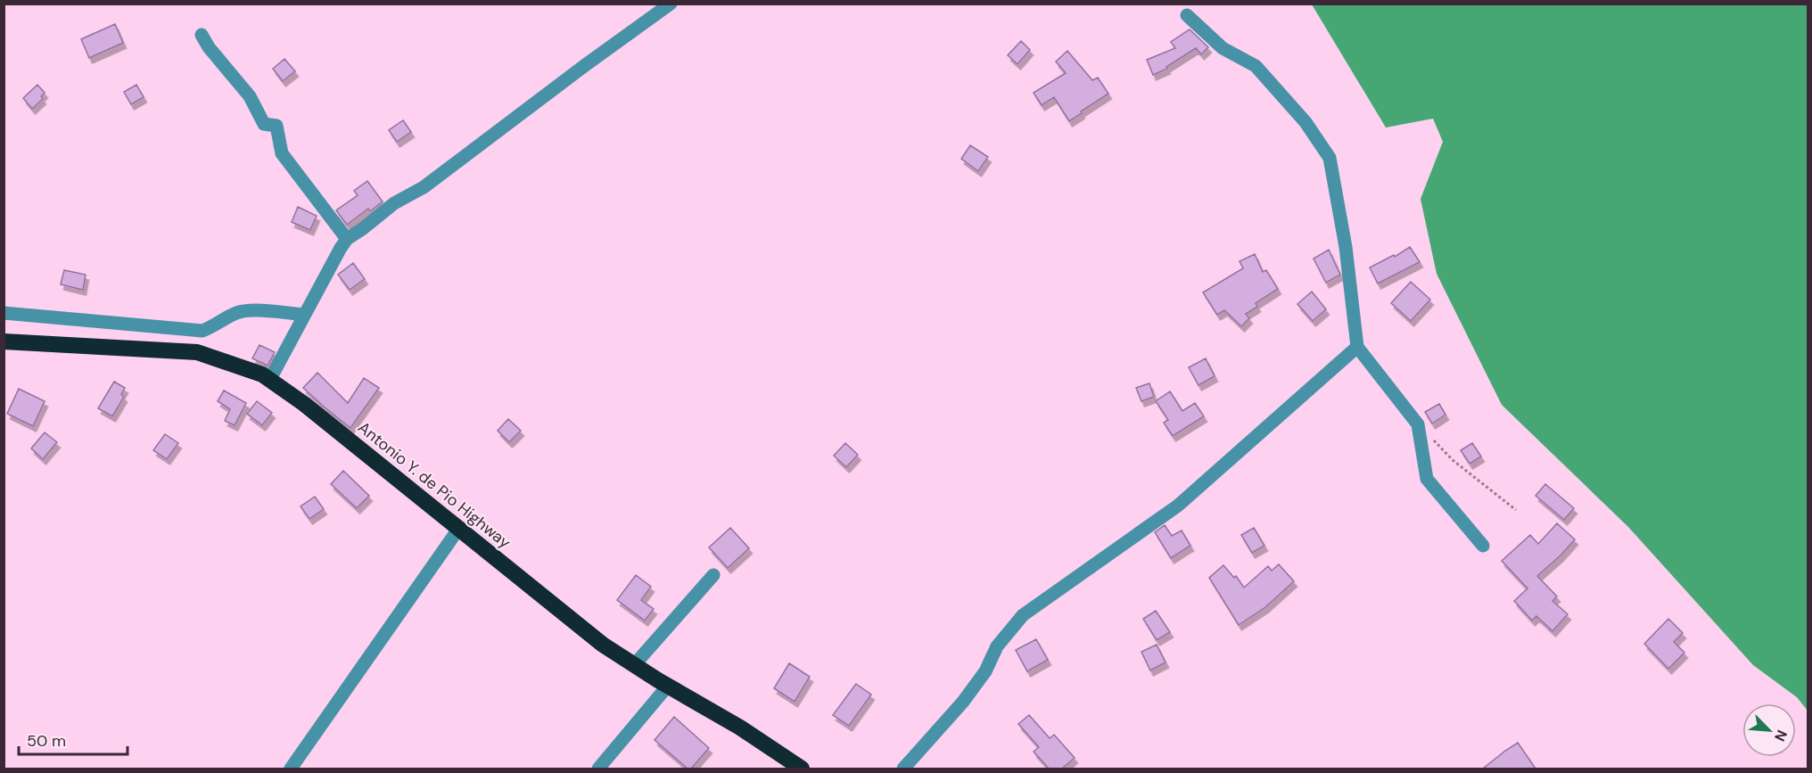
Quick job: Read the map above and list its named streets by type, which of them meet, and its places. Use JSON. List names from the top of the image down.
{
  "streets": {
    "highway": ["Antonio Y. de Pio Highway"]
  },
  "scale_bar": "50 m",
  "north": "bottom right"
}
